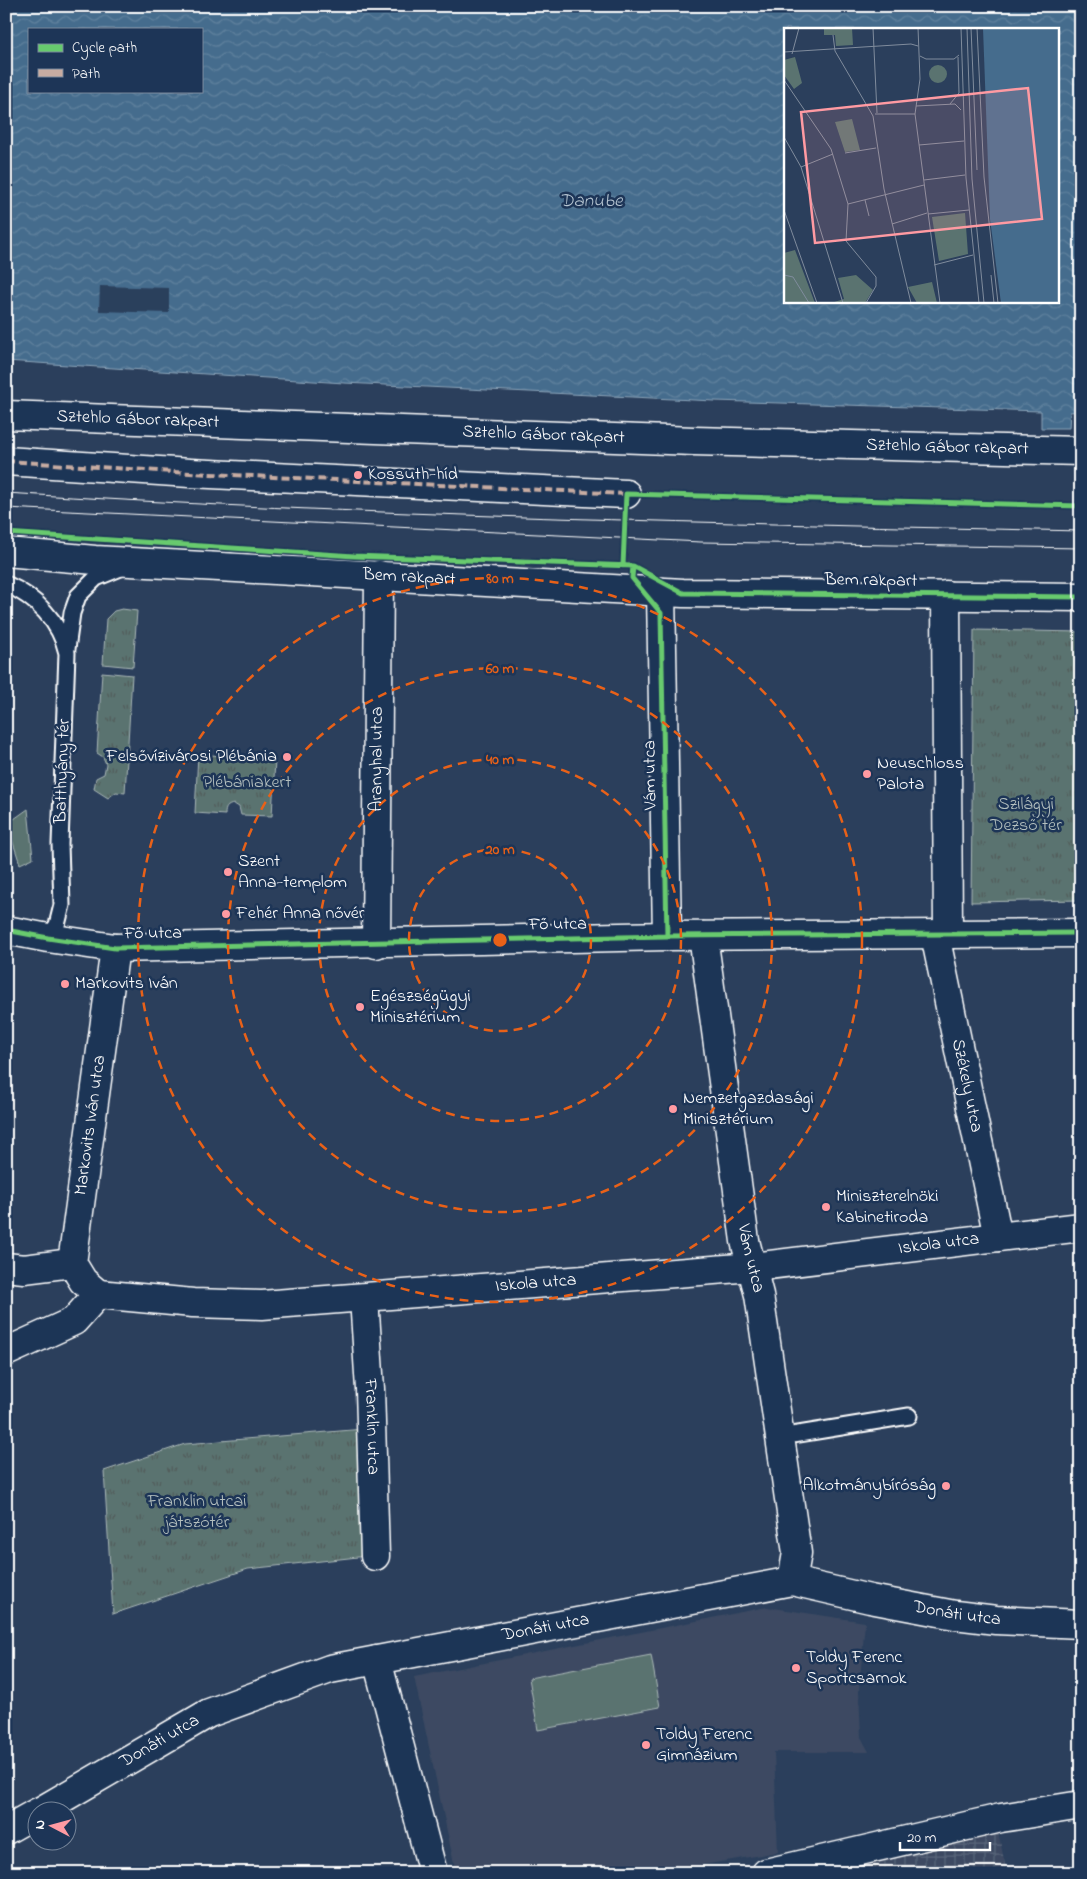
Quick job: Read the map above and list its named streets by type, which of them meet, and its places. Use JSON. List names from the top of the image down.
{
  "streets": {
    "street": [
      "Sztehlo Gábor rakpart",
      "Bem rakpart",
      "Aranyhal utca",
      "Vám utca",
      "Fő utca",
      "Székely utca",
      "Markovits Iván utca",
      "Iskola utca",
      "Franklin utca",
      "Donáti utca"
    ],
    "lane": ["Batthyány tér"]
  },
  "crossings": [
    ["Bem rakpart", "Aranyhal utca"],
    ["Bem rakpart", "Vám utca"],
    ["Aranyhal utca", "Fő utca"],
    ["Batthyány tér", "Fő utca"],
    ["Vám utca", "Fő utca"],
    ["Vám utca", "Iskola utca"],
    ["Vám utca", "Donáti utca"],
    ["Fő utca", "Székely utca"],
    ["Fő utca", "Markovits Iván utca"],
    ["Székely utca", "Iskola utca"],
    ["Iskola utca", "Franklin utca"]
  ],
  "water": ["Danube"],
  "parks": ["Plébániakert", "Szilágyi Dezső tér", "Franklin utcai játszótér"],
  "places": [
    "Kossuth-híd",
    "Felsővízivárosi Plébánia",
    "Neuschloss Palota",
    "Szent Anna-templom",
    "Fehér Anna nővér",
    "Markovits Iván",
    "Egészségügyi Minisztérium",
    "Nemzetgazdasági Minisztérium",
    "Miniszterelnöki Kabinetiroda",
    "Alkotmánybíróság",
    "Toldy Ferenc Sportcsarnok",
    "Toldy Ferenc Gimnázium"
  ],
  "legend": ["Cycle path", "Path"],
  "scale_bar": "20 m",
  "north": "left",
  "rings": [
    "80 m",
    "60 m",
    "40 m",
    "20 m"
  ]
}
